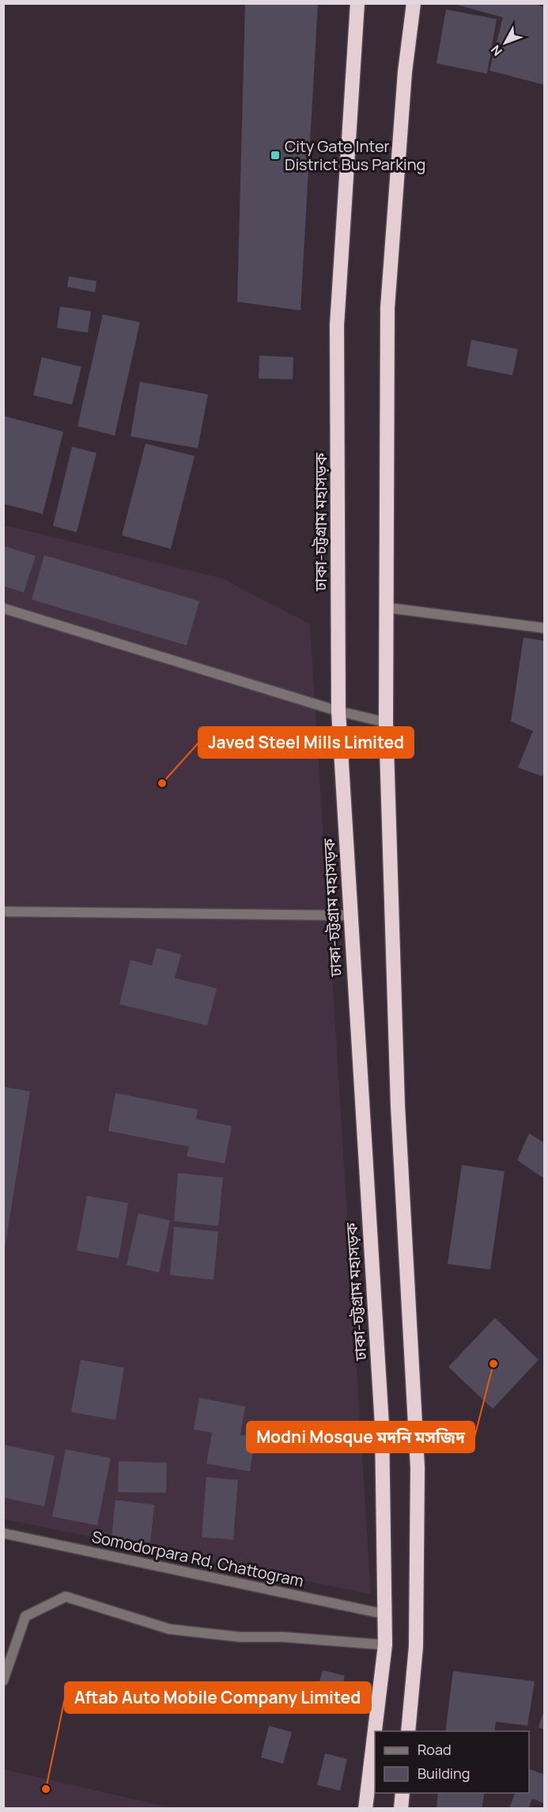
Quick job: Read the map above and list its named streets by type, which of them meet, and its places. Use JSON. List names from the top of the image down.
{
  "streets": {
    "highway": ["ঢাকা-চট্টগ্রাম মহাসড়ক"],
    "street": ["Somodorpara Rd, Chattogram"]
  },
  "crossings": [
    ["ঢাকা-চট্টগ্রাম মহাসড়ক", "Somodorpara Rd, Chattogram"]
  ],
  "places": {
    "transit": ["City Gate Inter District Bus Parking"],
    "other": ["Javed Steel Mills Limited", "Modni Mosque মদনি মসজিদ", "Aftab Auto Mobile Company Limited"]
  },
  "legend": ["Road", "Building"],
  "north": "bottom left"
}
